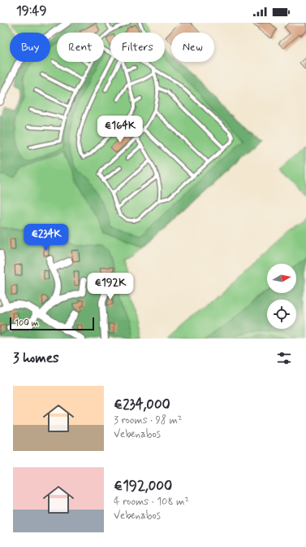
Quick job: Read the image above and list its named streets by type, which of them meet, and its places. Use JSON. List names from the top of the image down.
{
  "scale_bar": "100 m",
  "north": "right",
  "page": {
    "status": "19:49",
    "chip": [
      "Buy",
      "Rent",
      "Filters",
      "New"
    ],
    "price": ["€164K", "€234K", "€192K"],
    "scale": "100 m",
    "heading": "3 homes",
    "list": [
      {
        "name": "€234,000",
        "note": "3 rooms · 98 m² · Vebenabos"
      },
      {
        "name": "€192,000",
        "note": "4 rooms · 108 m² · Vebenabos"
      }
    ]
  }
}
